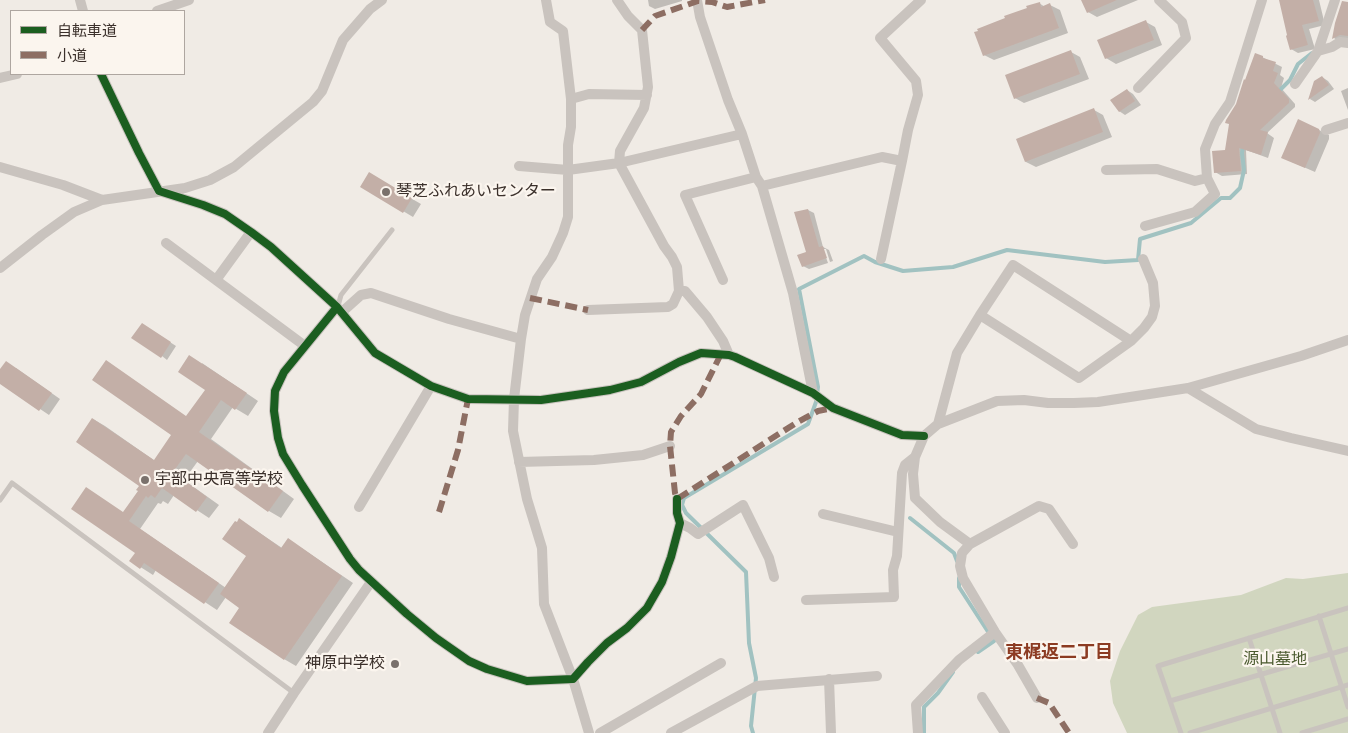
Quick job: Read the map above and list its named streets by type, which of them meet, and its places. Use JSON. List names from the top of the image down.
{
  "districts": ["東梶返二丁目"],
  "parks": ["源山墓地"],
  "places": ["琴芝ふれあいセンター", "宇部中央高等学校", "神原中学校"],
  "legend": ["自転車道", "小道"]
}
